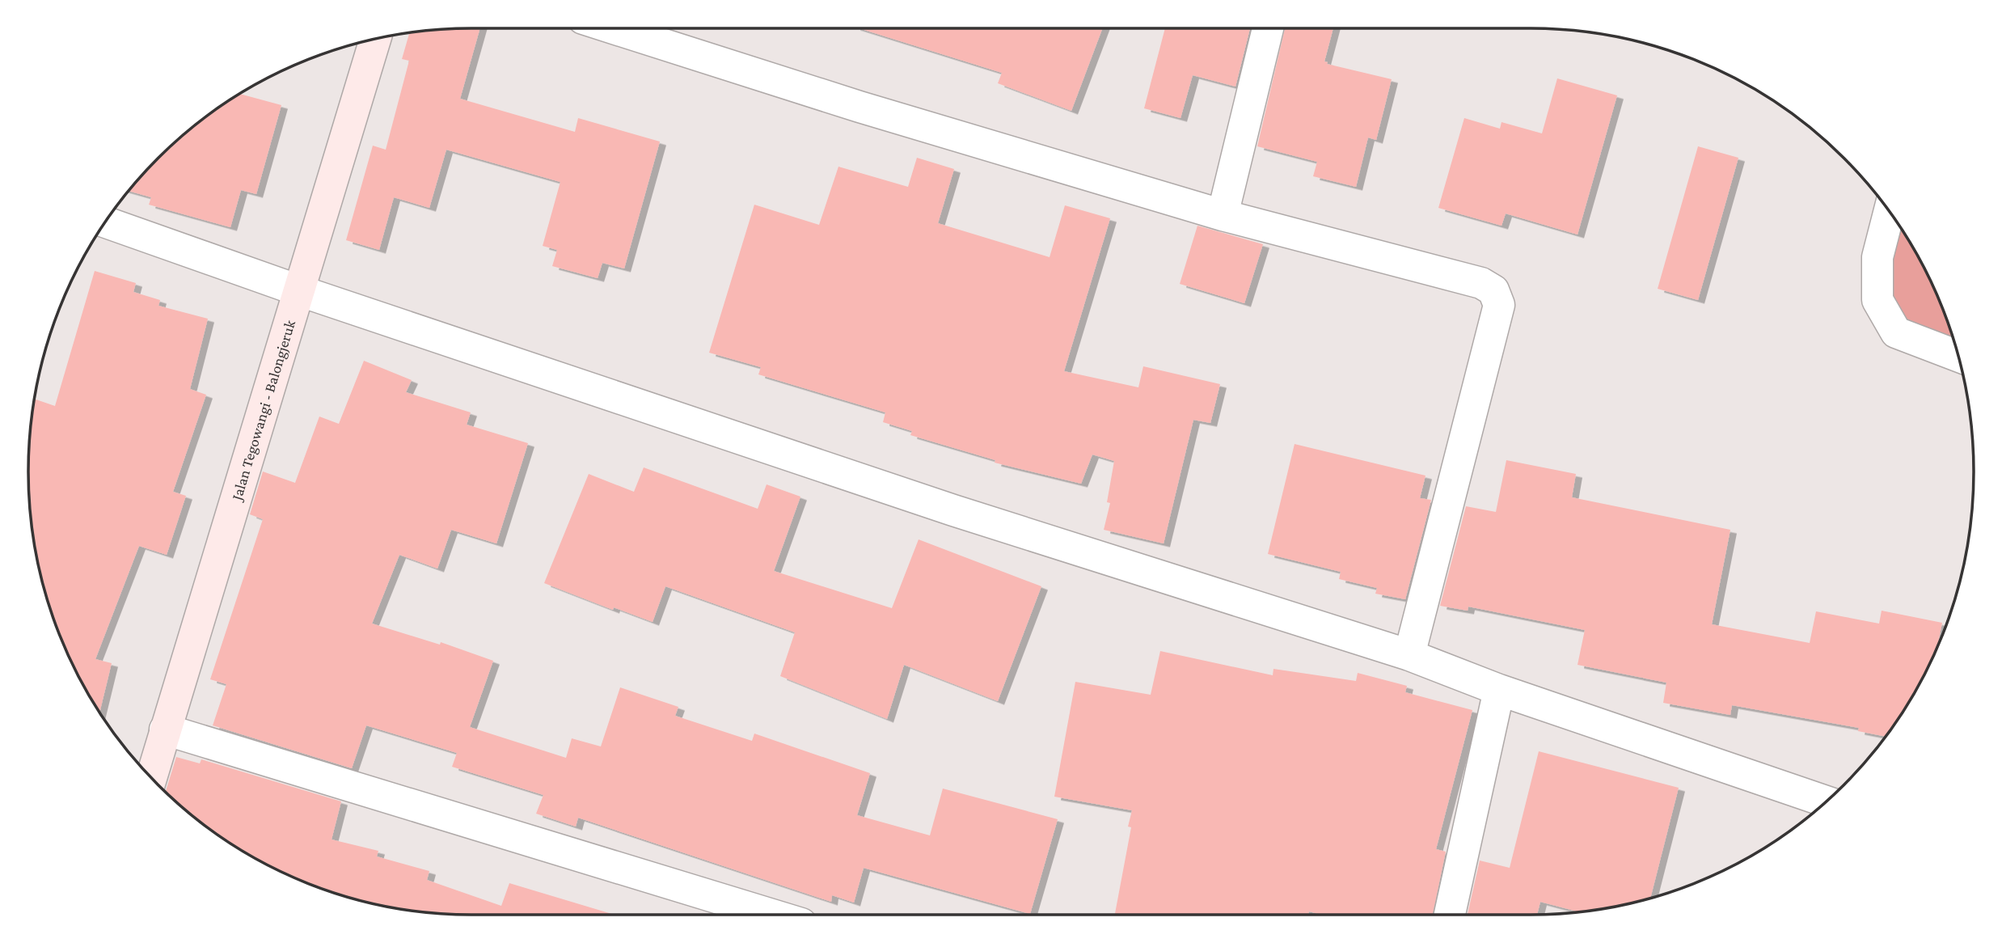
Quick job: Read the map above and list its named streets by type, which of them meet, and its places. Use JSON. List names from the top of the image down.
{
  "streets": {
    "street": ["Jalan Tegowangi - Balongjeruk"]
  }
}
